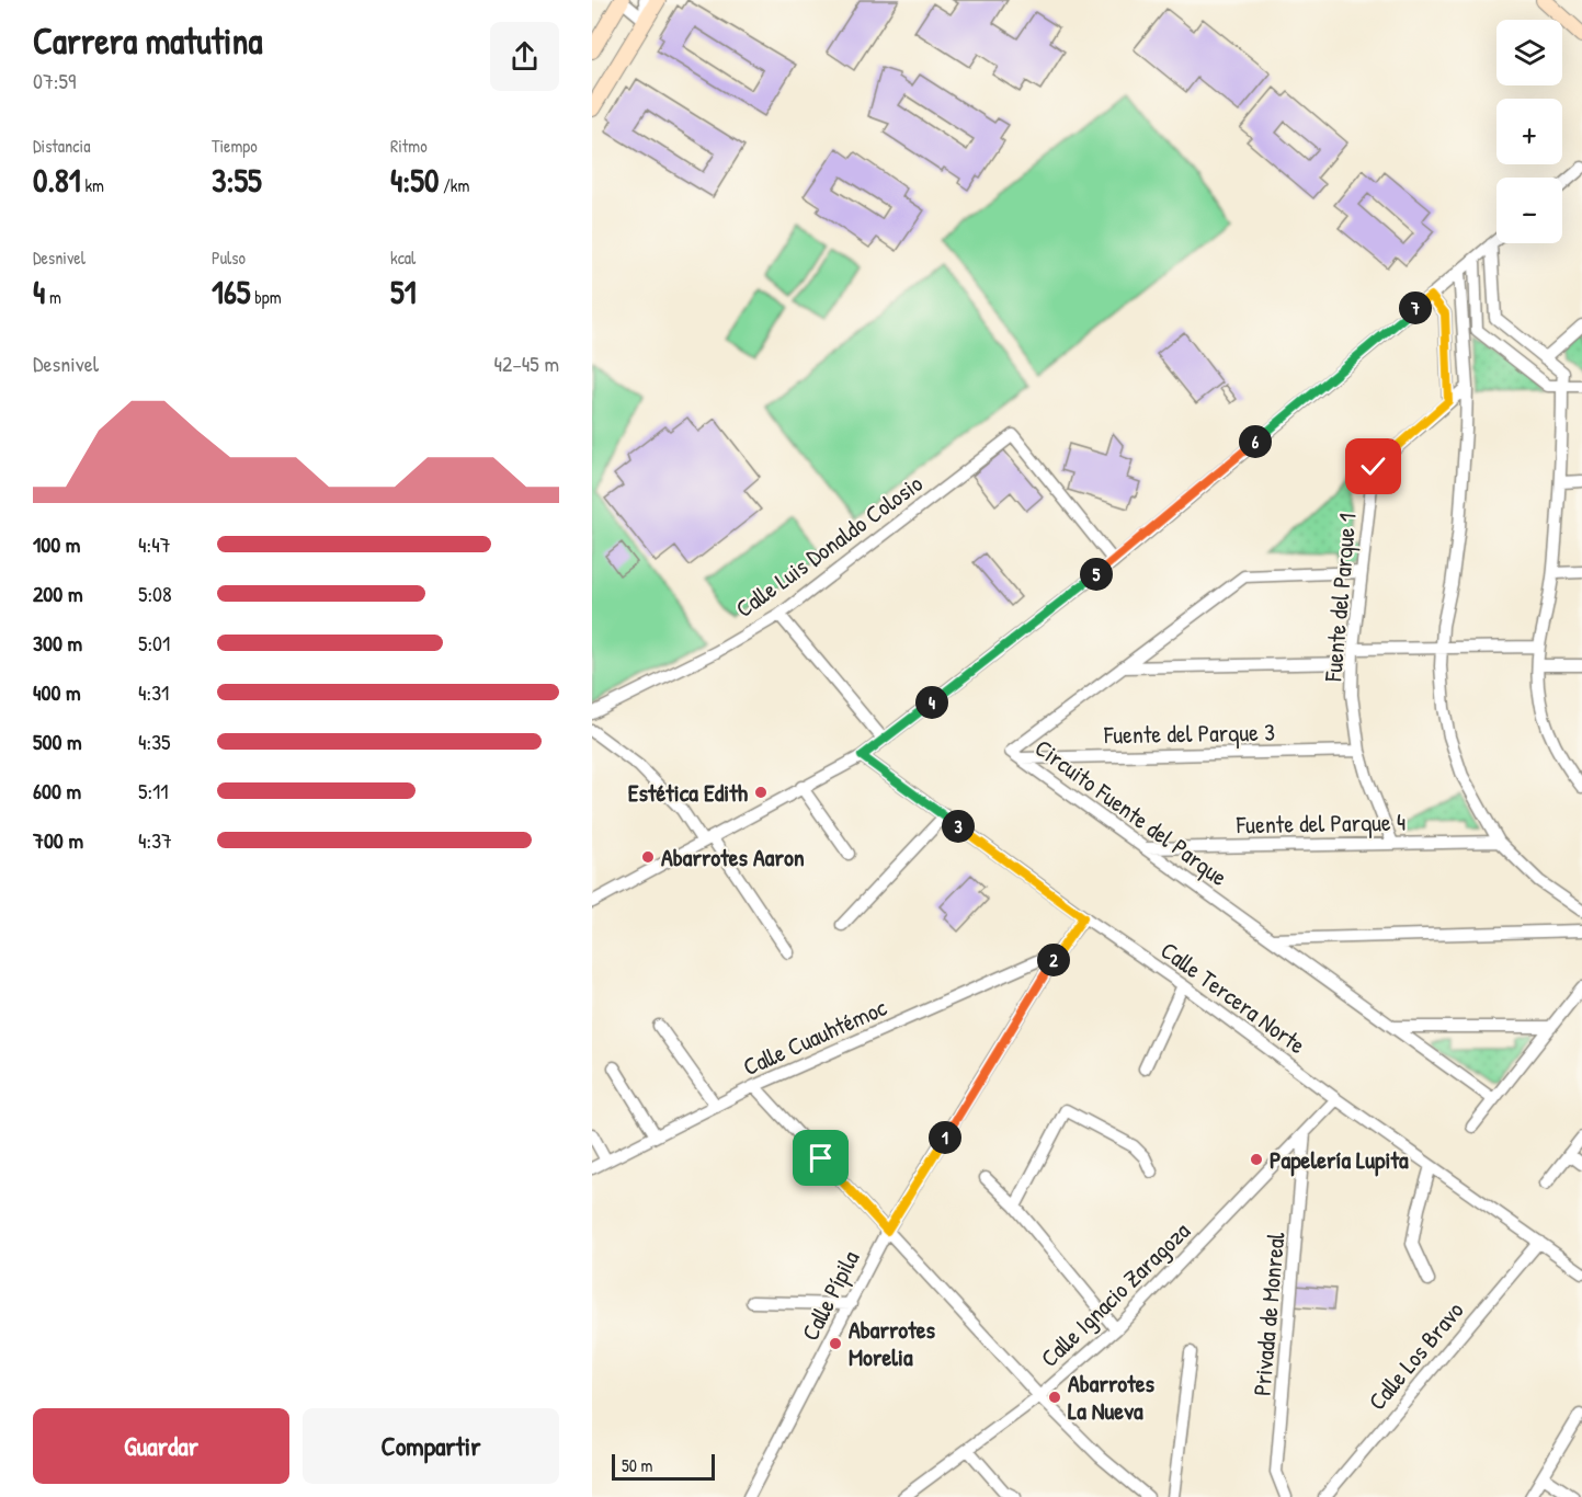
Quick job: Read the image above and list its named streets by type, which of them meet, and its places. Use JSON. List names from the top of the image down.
{
  "streets": {
    "street": [
      "Calle Luis Donaldo Colosio",
      "Fuente del Parque 1",
      "Fuente del Parque 3",
      "Circuito Fuente del Parque",
      "Fuente del Parque 4",
      "Calle Tercera Norte",
      "Calle Cuauhtémoc",
      "Calle Ignacio Zaragoza",
      "Calle Pípila",
      "Privada de Monreal",
      "Calle Los Bravo"
    ]
  },
  "crossings": [
    ["Fuente del Parque 1", "Fuente del Parque 3"],
    ["Fuente del Parque 1", "Circuito Fuente del Parque"],
    ["Fuente del Parque 1", "Fuente del Parque 4"],
    ["Fuente del Parque 3", "Circuito Fuente del Parque"],
    ["Circuito Fuente del Parque", "Fuente del Parque 4"],
    ["Calle Tercera Norte", "Calle Ignacio Zaragoza"],
    ["Calle Tercera Norte", "Calle Pípila"],
    ["Calle Tercera Norte", "Calle Los Bravo"],
    ["Calle Cuauhtémoc", "Calle Pípila"],
    ["Calle Ignacio Zaragoza", "Privada de Monreal"]
  ],
  "places": [
    "Estética Edith",
    "Abarrotes Aaron",
    "Papelería Lupita",
    "Abarrotes Morelia",
    "Abarrotes La Nueva"
  ],
  "scale_bar": "50 m",
  "page": {
    "heading": ["Carrera matutina", "07:59"],
    "map_buttons": ["+", "−"],
    "stats": [
      ["Distancia", "0.81 km"],
      ["Tiempo", "3:55"],
      ["Ritmo", "4:50 /km"],
      ["Desnivel", "4 m"],
      ["Pulso", "165 bpm"],
      ["kcal", "51"]
    ],
    "pins": [
      "7",
      "6",
      "5",
      "4",
      "3",
      "2",
      "1"
    ],
    "chart": ["Desnivel", "42–45 m"],
    "list": [
      {
        "name": "100 m",
        "note": "4:47"
      },
      {
        "name": "200 m",
        "note": "5:08"
      },
      {
        "name": "300 m",
        "note": "5:01"
      },
      {
        "name": "400 m",
        "note": "4:31"
      },
      {
        "name": "500 m",
        "note": "4:35"
      },
      {
        "name": "600 m",
        "note": "5:11"
      },
      {
        "name": "700 m",
        "note": "4:37"
      }
    ],
    "buttons": ["Guardar", "Compartir"],
    "scale": "50 m"
  }
}
